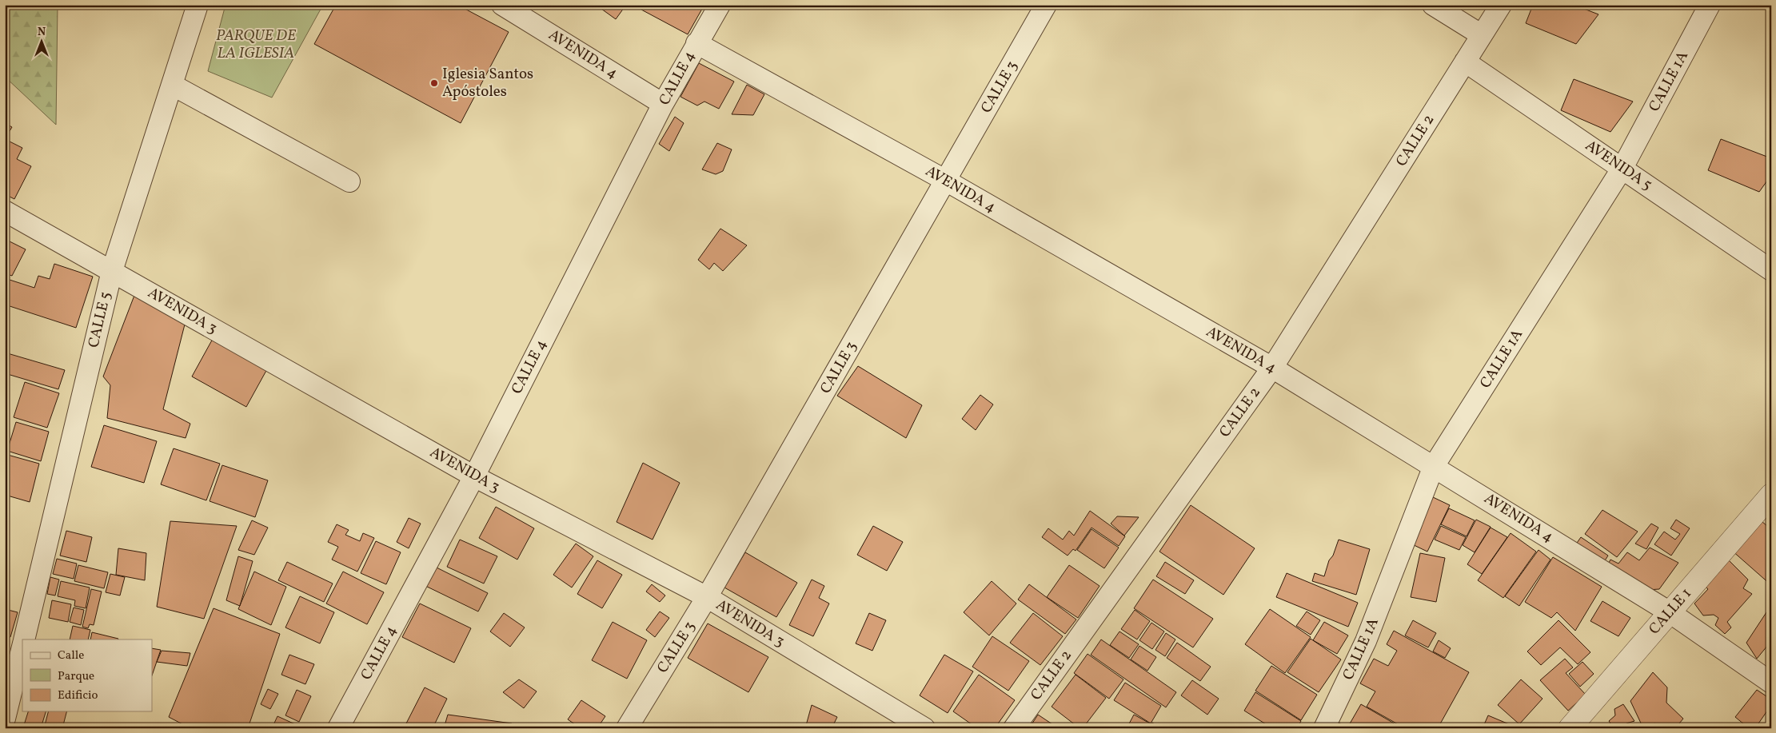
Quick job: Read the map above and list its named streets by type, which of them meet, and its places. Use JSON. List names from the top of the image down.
{
  "streets": {
    "street": [
      "AVENIDA 4",
      "CALLE 4",
      "CALLE 1A",
      "CALLE 3",
      "CALLE 2",
      "AVENIDA 5",
      "AVENIDA 3",
      "CALLE 5",
      "CALLE 1"
    ]
  },
  "crossings": [
    ["AVENIDA 4", "CALLE 4"],
    ["AVENIDA 4", "CALLE 1A"],
    ["AVENIDA 4", "CALLE 3"],
    ["AVENIDA 4", "CALLE 2"],
    ["AVENIDA 4", "CALLE 1"],
    ["CALLE 4", "AVENIDA 3"],
    ["CALLE 1A", "AVENIDA 5"],
    ["CALLE 3", "AVENIDA 3"],
    ["CALLE 2", "AVENIDA 5"],
    ["AVENIDA 3", "CALLE 5"]
  ],
  "parks": ["PARQUE DE LA IGLESIA"],
  "places": ["Iglesia Santos Apóstoles"],
  "legend": ["Calle", "Parque", "Edificio"],
  "north": "top"
}
